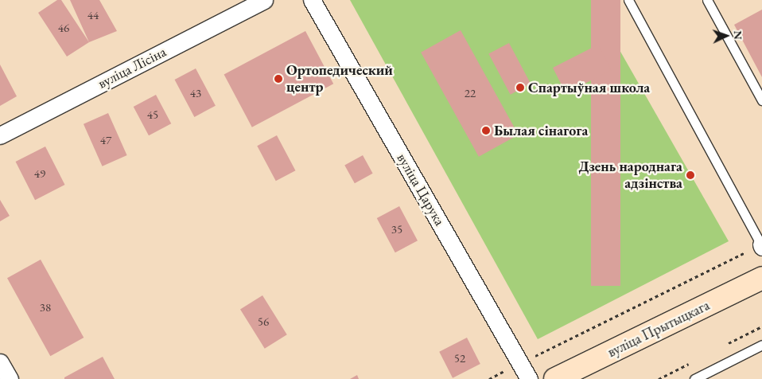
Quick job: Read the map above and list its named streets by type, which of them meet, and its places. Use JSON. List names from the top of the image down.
{
  "streets": {
    "main road": ["вуліца Прытыцкага"],
    "street": ["вуліца Лісіна", "вуліца Царука"]
  },
  "places": [
    "Ортопедический центр",
    "Спартыўная школа",
    "Былая сінагога",
    "Дзень народнага адзінства"
  ],
  "house_numbers": [
    "44",
    "46",
    "43",
    "22",
    "45",
    "47",
    "49",
    "35",
    "38",
    "56",
    "52"
  ],
  "north": "right"
}
